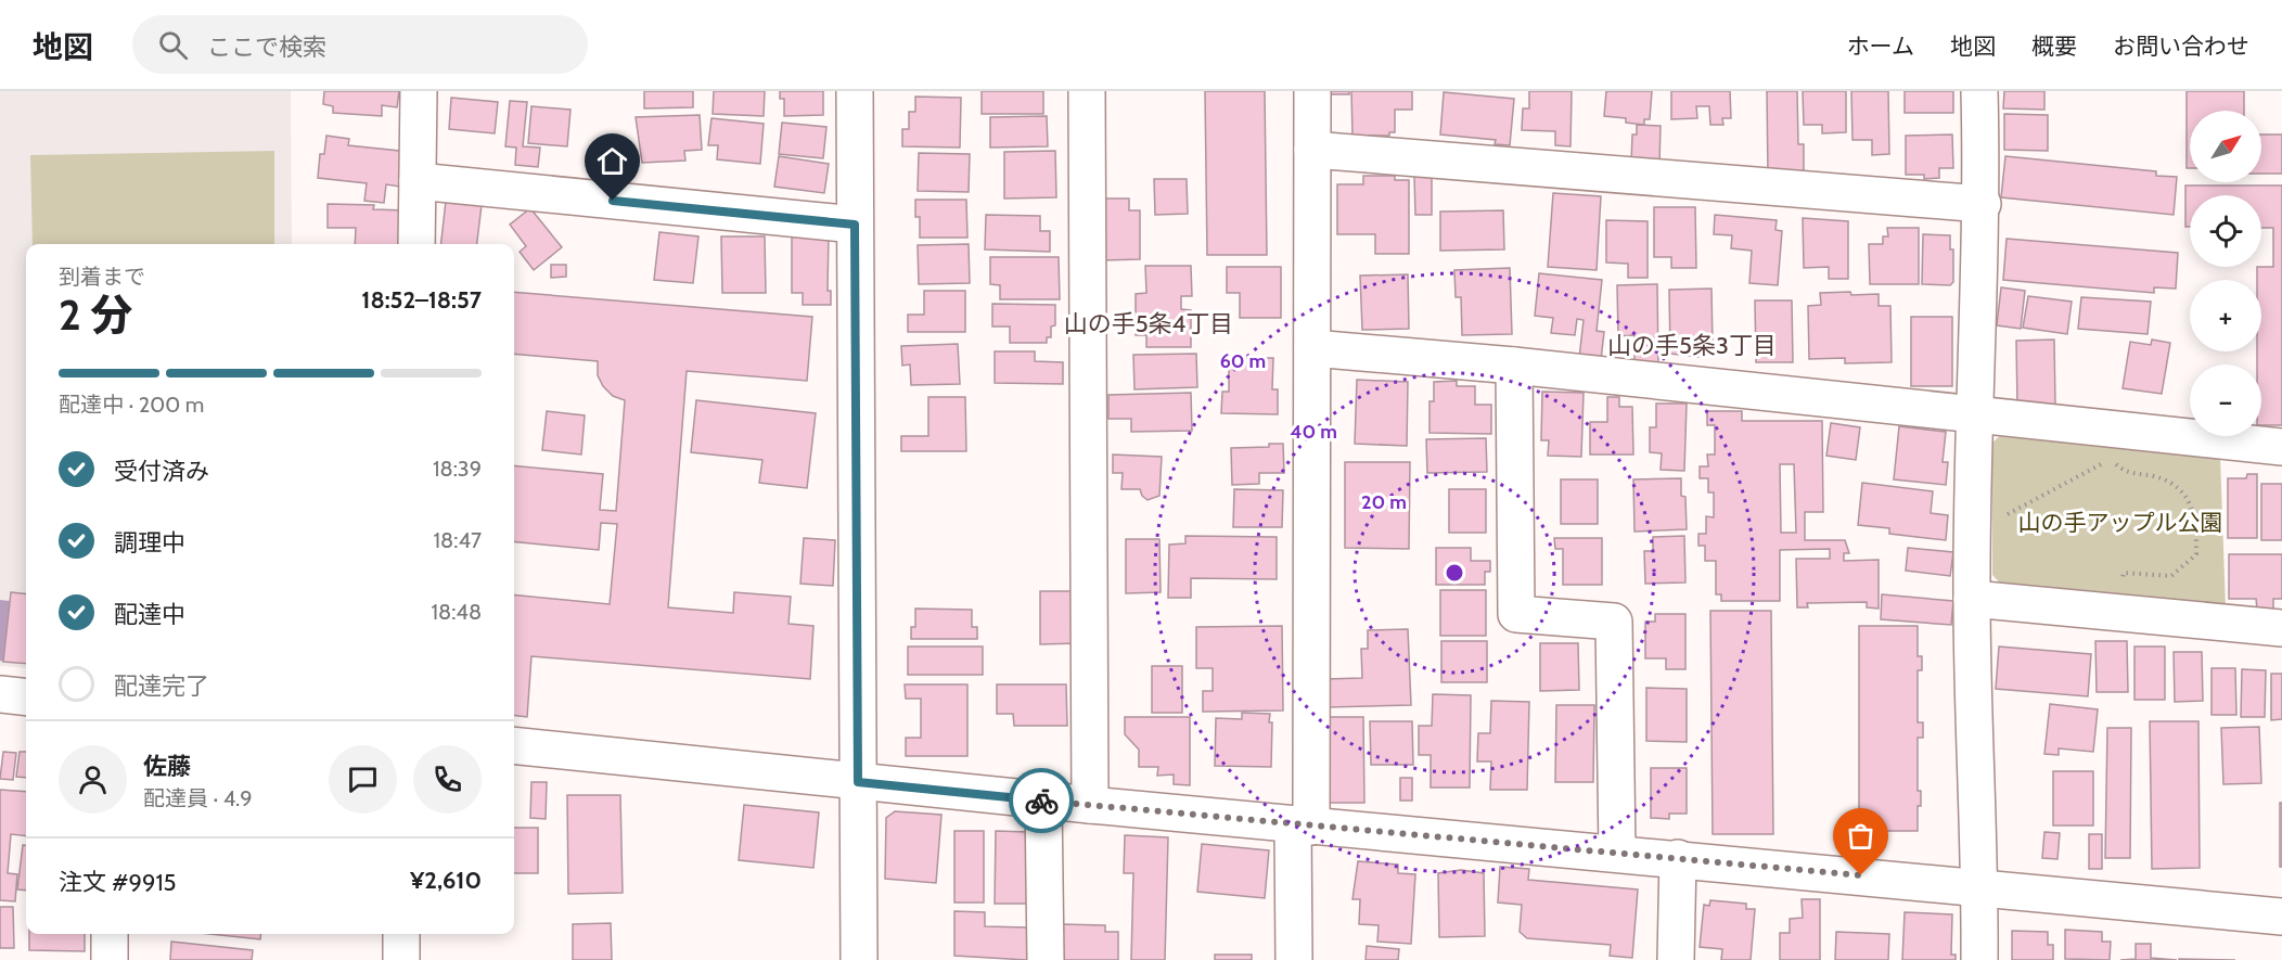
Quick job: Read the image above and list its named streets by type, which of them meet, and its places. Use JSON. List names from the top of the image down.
{
  "districts": ["山の手5条4丁目", "山の手5条3丁目"],
  "parks": ["山の手アップル公園"],
  "north": "top right",
  "page": {
    "header": "地図",
    "search": "ここで検索",
    "nav": [
      "ホーム",
      "地図",
      "概要",
      "お問い合わせ"
    ],
    "map_buttons": ["+", "−"],
    "heading": ["2 分", "到着まで", "18:52–18:57"],
    "panel": [
      "佐藤",
      "配達員 · 4.9",
      "注文 #9915",
      "¥2,610"
    ],
    "bar": "配達中 · 200 m",
    "list": [
      ["受付済み", "18:39"],
      ["調理中", "18:47"],
      ["配達中", "18:48"],
      "配達完了"
    ]
  },
  "rings": ["60 m", "40 m", "20 m"]
}
